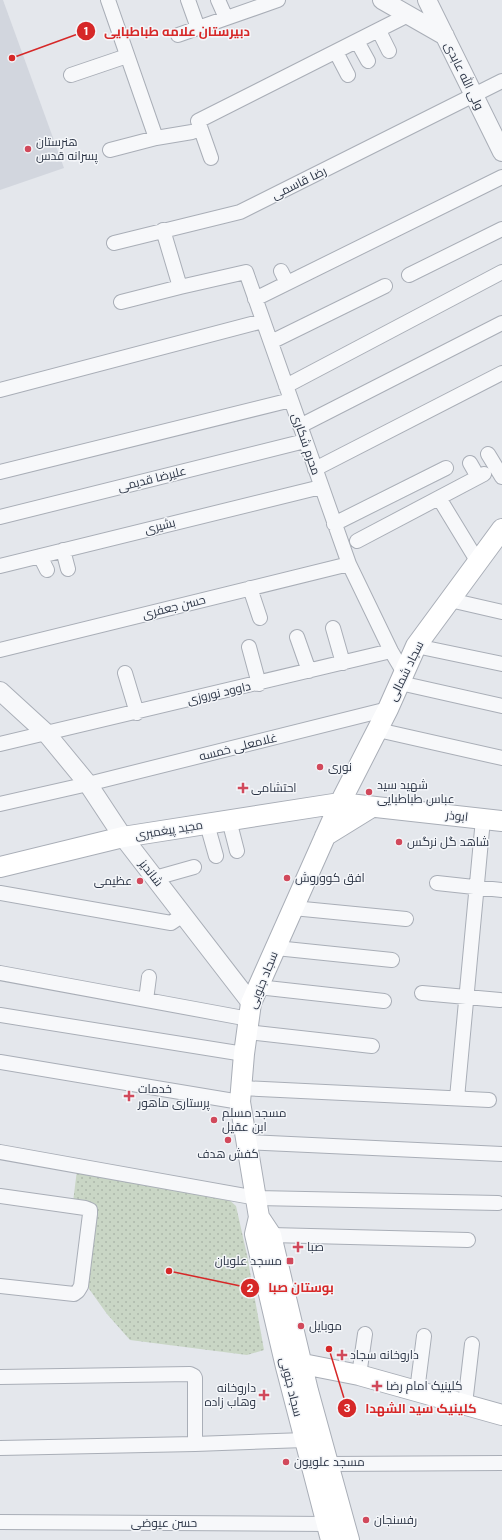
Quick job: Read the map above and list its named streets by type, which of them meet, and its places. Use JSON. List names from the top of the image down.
{
  "streets": {
    "main road": [
      "سجاد شمالی",
      "ابوذر",
      "مجید پیغمبری",
      "سجاد جنوبی"
    ],
    "street": [
      "ولی الله عابدی",
      "رضا قاسمی",
      "محرم شکاری",
      "علیرضا قدیمی",
      "بشیری",
      "حسن جعفری",
      "داوود نوروزی",
      "غلامعلی خمسه",
      "شاندیز",
      "حسن عیوضی"
    ]
  },
  "crossings": [
    ["ولی الله عابدی", "رضا قاسمی"],
    ["محرم شکاری", "علیرضا قدیمی"],
    ["محرم شکاری", "بشیری"],
    ["محرم شکاری", "حسن جعفری"],
    ["محرم شکاری", "سجاد شمالی"],
    ["محرم شکاری", "داوود نوروزی"],
    ["سجاد شمالی", "غلامعلی خمسه"],
    ["سجاد شمالی", "ابوذر"],
    ["سجاد شمالی", "مجید پیغمبری"],
    ["سجاد شمالی", "سجاد جنوبی"],
    ["داوود نوروزی", "شاندیز"],
    ["غلامعلی خمسه", "شاندیز"],
    ["ابوذر", "مجید پیغمبری"],
    ["ابوذر", "سجاد جنوبی"],
    ["مجید پیغمبری", "شاندیز"],
    ["مجید پیغمبری", "سجاد جنوبی"],
    ["شاندیز", "سجاد جنوبی"],
    ["سجاد جنوبی", "حسن عیوضی"]
  ],
  "places": {
    "other": [
      "دبیرستان علامه طباطبایی",
      "هنرستان پسرانه قدس",
      "نوری",
      "شهید سید عباس طباطبایی",
      "شاهد گل نرگس",
      "افق کووروش",
      "عظیمی",
      "مسجد مسلم ابن عقیل",
      "کفش هدف",
      "بوستان صبا",
      "موبایل",
      "کلینیک سید الشهدا",
      "مسجد علویون",
      "رفسنجان"
    ],
    "health": [
      "احتشامی",
      "خدمات پرستاری ماهور",
      "صبا",
      "داروخانه سجاد",
      "کلینیک امام رضا",
      "داروخانه وهاب زاده"
    ],
    "transit": ["مسجد علویان"]
  }
}
